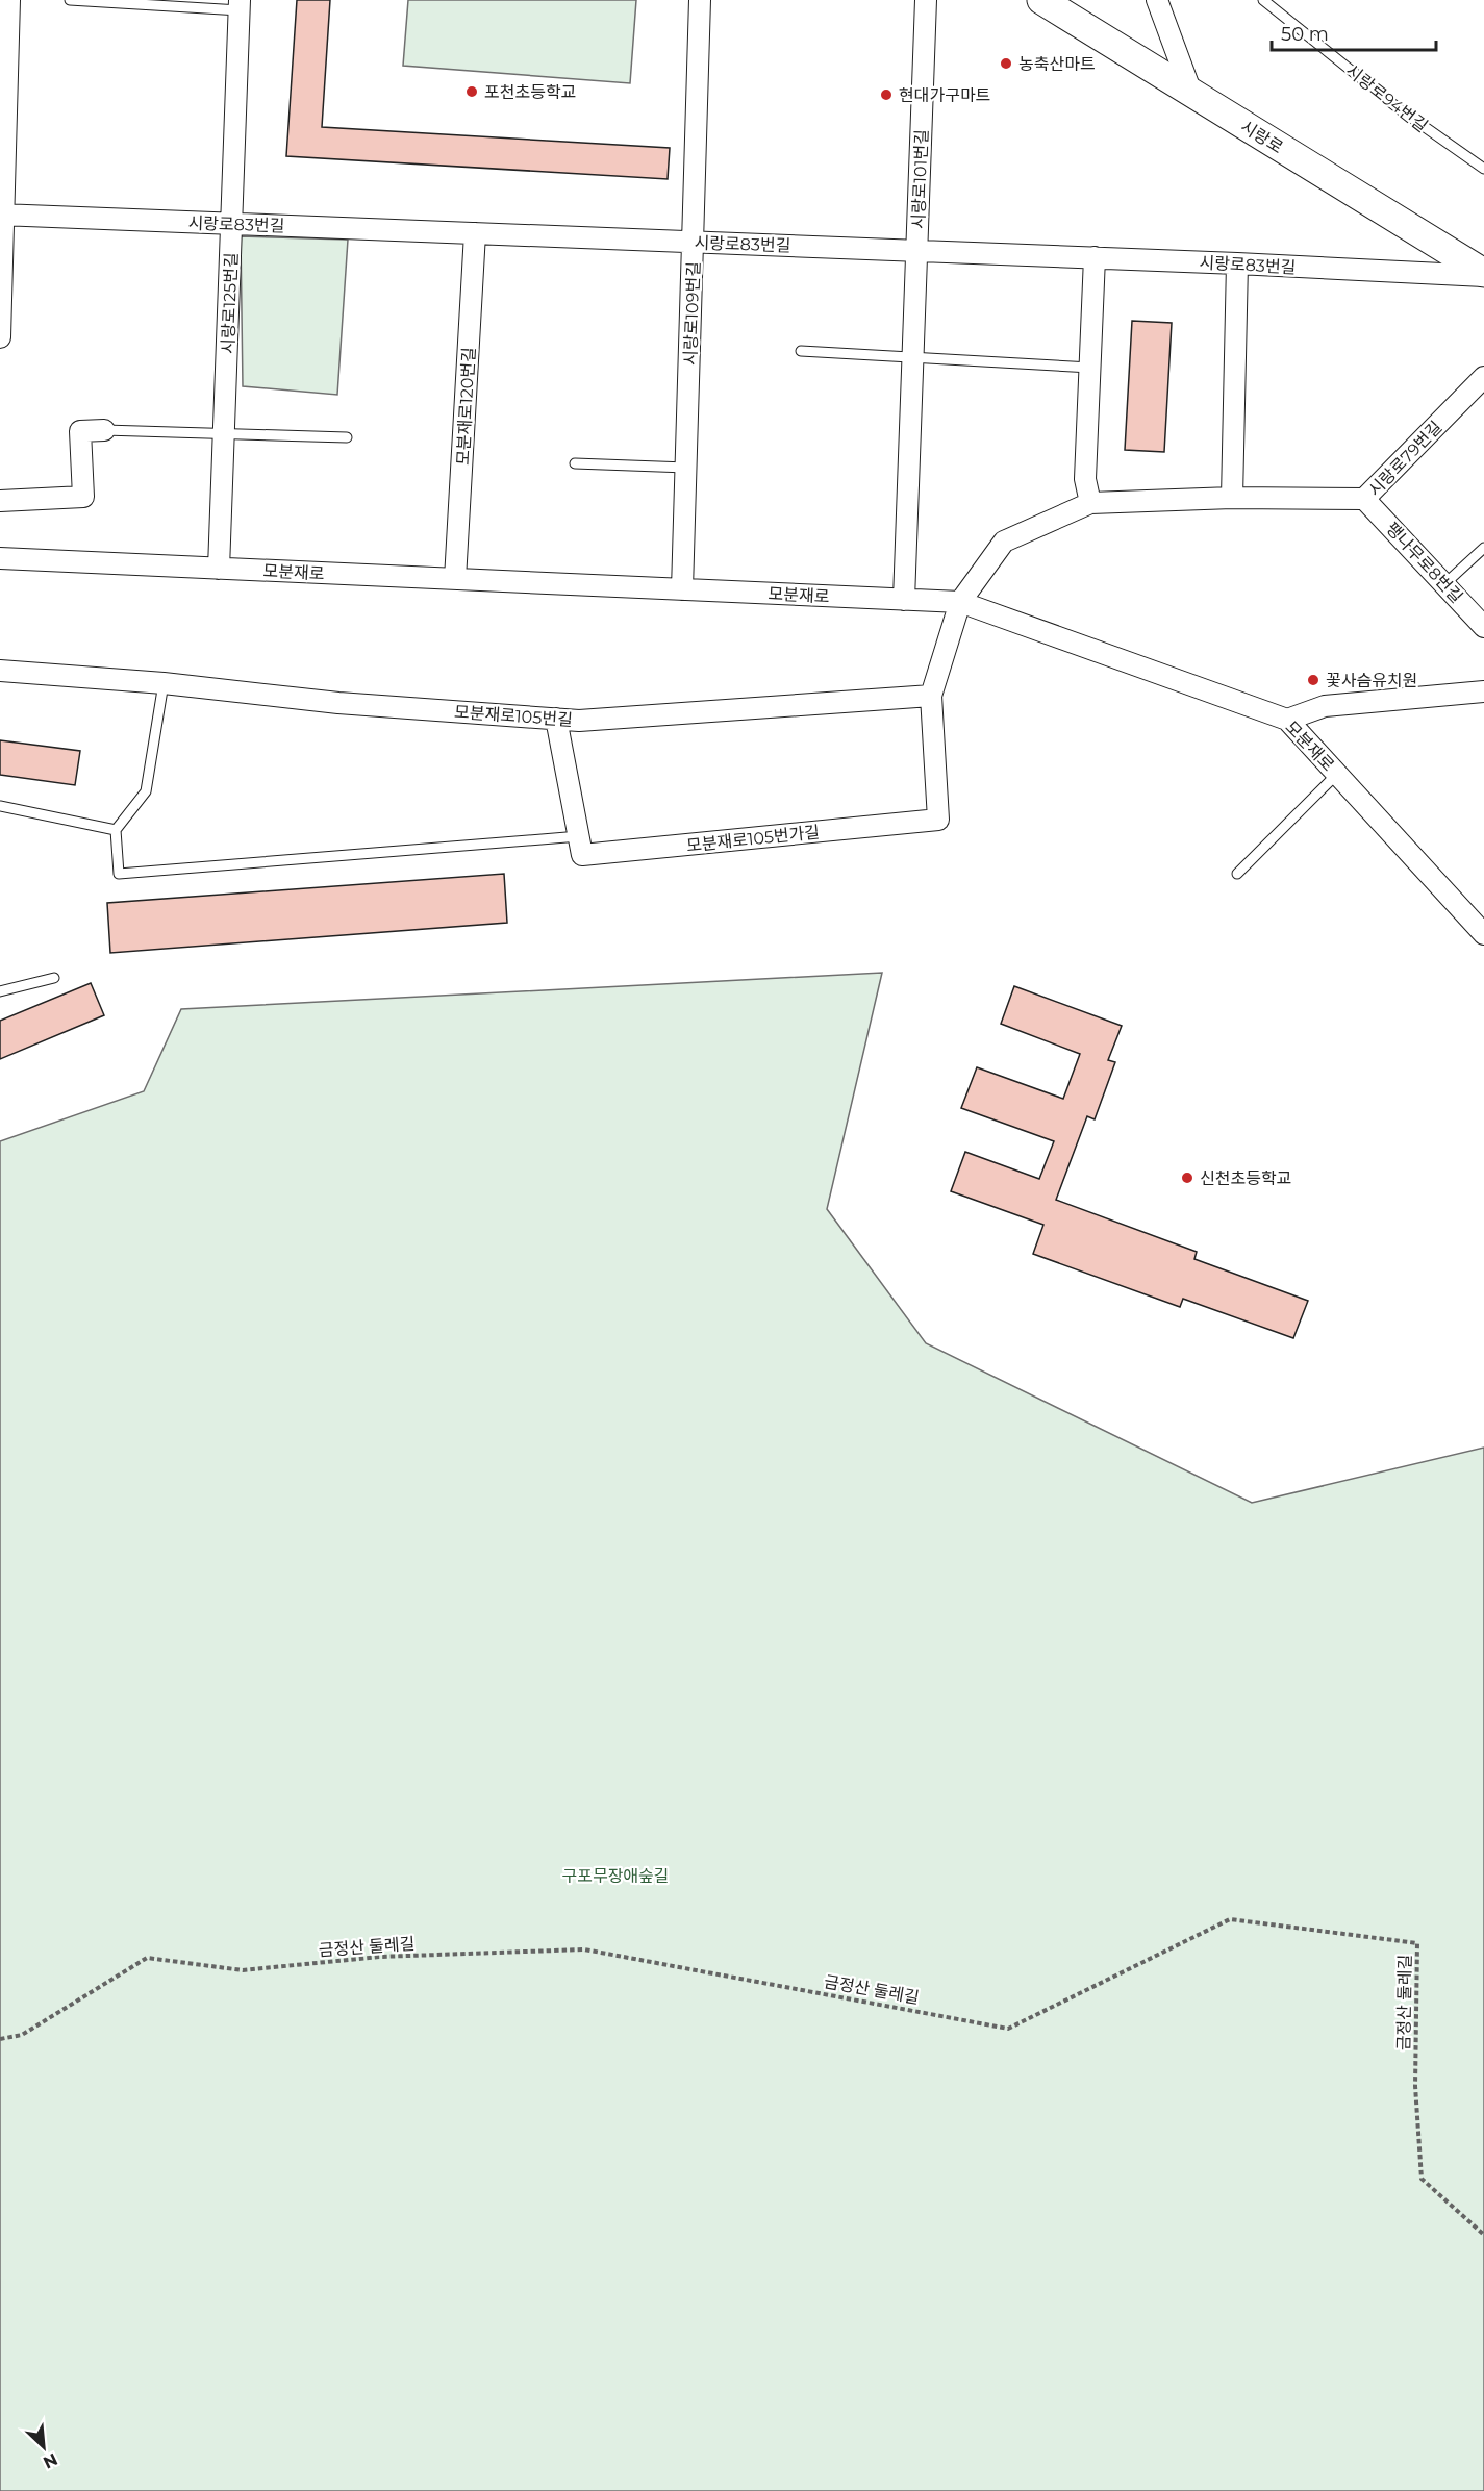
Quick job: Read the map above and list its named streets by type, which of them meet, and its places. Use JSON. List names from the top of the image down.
{
  "streets": {
    "main road": ["시랑로"],
    "street": [
      "시랑로101번길",
      "시랑로83번길",
      "시랑로125번길",
      "시랑로109번길",
      "모분재로120번길",
      "시랑로79번길",
      "팽나무로8번길",
      "모분재로",
      "모분재로105번길",
      "모분재로105번가길"
    ],
    "lane": ["시랑로94번길"],
    "path": ["금정산 둘레길"]
  },
  "crossings": [
    ["시랑로", "시랑로83번길"],
    ["시랑로101번길", "시랑로83번길"],
    ["시랑로101번길", "모분재로"],
    ["시랑로83번길", "시랑로125번길"],
    ["시랑로83번길", "시랑로109번길"],
    ["시랑로83번길", "모분재로120번길"],
    ["시랑로125번길", "모분재로"],
    ["시랑로109번길", "모분재로"],
    ["모분재로120번길", "모분재로"],
    ["시랑로79번길", "팽나무로8번길"],
    ["시랑로79번길", "모분재로"],
    ["모분재로105번길", "모분재로105번가길"]
  ],
  "parks": ["구포무장애숲길"],
  "places": [
    "농축산마트",
    "포천초등학교",
    "현대가구마트",
    "꽃사슴유치원",
    "신천초등학교"
  ],
  "scale_bar": "50 m",
  "north": "bottom right"
}
